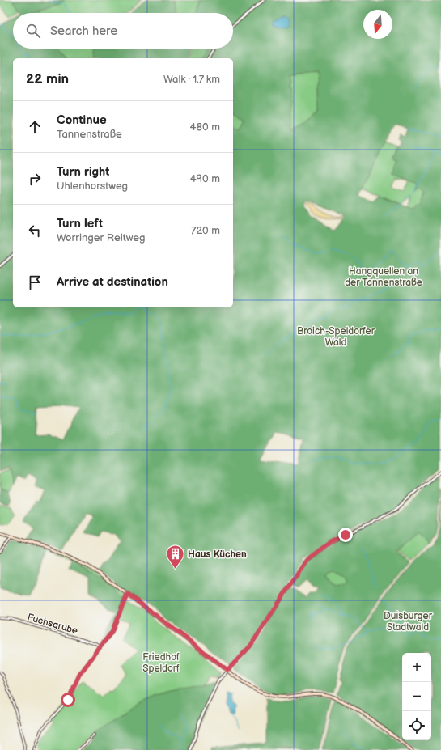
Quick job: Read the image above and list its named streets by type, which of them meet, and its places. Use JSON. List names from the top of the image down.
{
  "streets": {
    "street": ["Fuchsgrube"]
  },
  "parks": [
    "Hangquellen an der Tannenstraße",
    "Broich-Speldorfer Wald",
    "Duisburger Stadtwald",
    "Friedhof Speldorf"
  ],
  "places": {
    "building": ["Haus Küchen"]
  },
  "north": "bottom",
  "page": {
    "search": "Search here",
    "heading": ["22 min", "Walk · 1.7 km"],
    "list": [
      ["Continue", "Tannenstraße", "480 m"],
      ["Turn right", "Uhlenhorstweg", "490 m"],
      ["Turn left", "Worringer Reitweg", "720 m"],
      "Arrive at destination"
    ],
    "map_buttons": ["+", "−"]
  }
}
